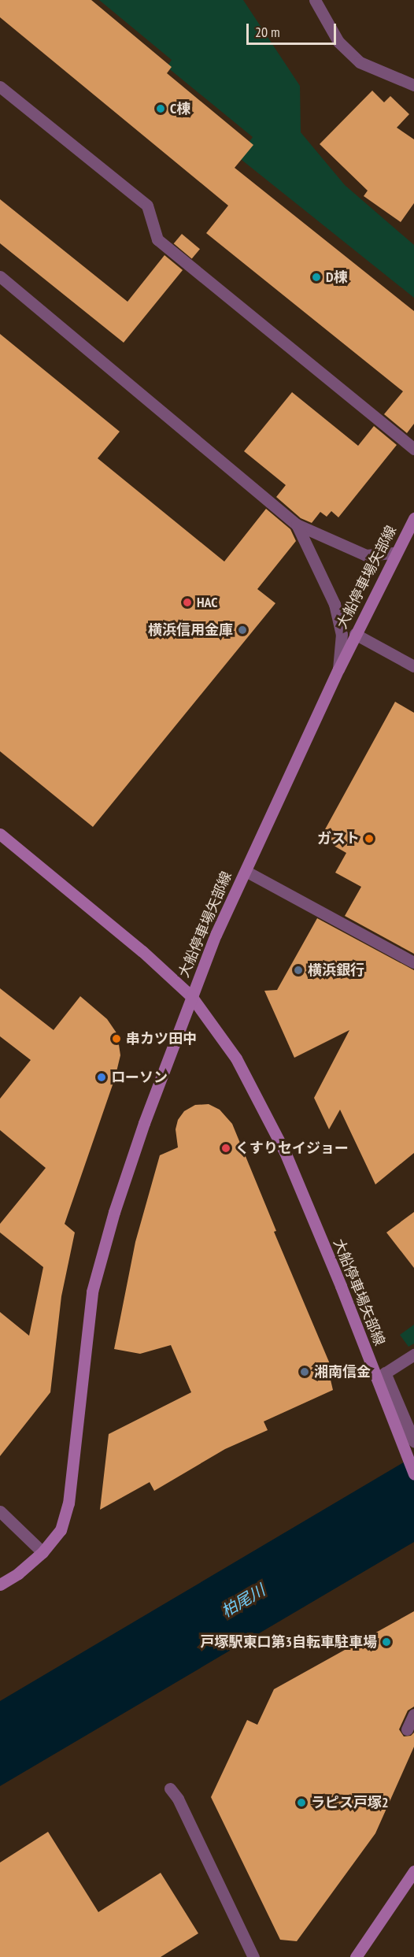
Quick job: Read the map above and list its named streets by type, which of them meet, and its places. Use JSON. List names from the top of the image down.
{
  "streets": {
    "main road": ["大船停車場矢部線"]
  },
  "water": ["柏尾川"],
  "places": [
    "C棟",
    "D棟",
    "HAC",
    "横浜信用金庫",
    "ガスト",
    "横浜銀行",
    "串カツ田中",
    "ローソン",
    "くすりセイジョー",
    "湘南信金",
    "戸塚駅東口第3自転車駐車場",
    "ラピス戸塚2"
  ],
  "scale_bar": "20 m"
}
